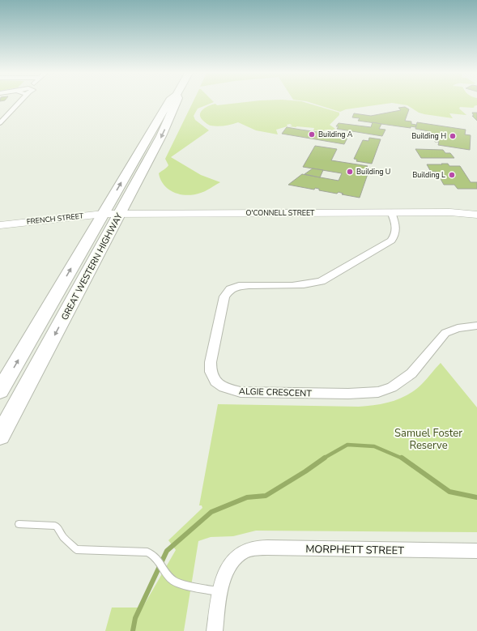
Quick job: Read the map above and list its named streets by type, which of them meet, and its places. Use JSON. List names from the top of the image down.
{
  "streets": {
    "highway": ["GREAT WESTERN HIGHWAY"],
    "street": [
      "O'CONNELL STREET",
      "FRENCH STREET",
      "ALGIE CRESCENT",
      "MORPHETT STREET"
    ]
  },
  "crossings": [
    ["O'CONNELL STREET", "FRENCH STREET"],
    ["O'CONNELL STREET", "GREAT WESTERN HIGHWAY"],
    ["O'CONNELL STREET", "ALGIE CRESCENT"],
    ["FRENCH STREET", "GREAT WESTERN HIGHWAY"]
  ],
  "parks": ["Samuel Foster Reserve"],
  "places": [
    "Building A",
    "Building H",
    "Building U",
    "Building L"
  ]
}
